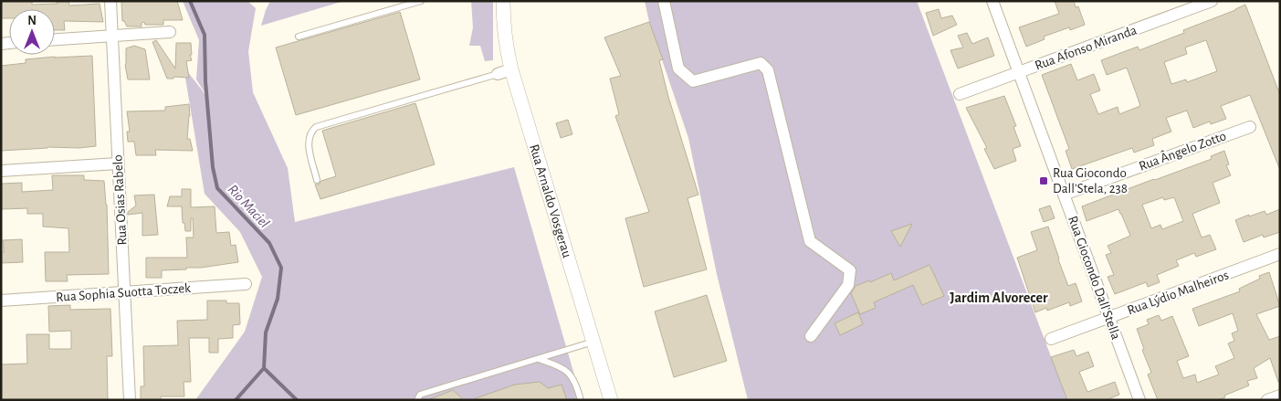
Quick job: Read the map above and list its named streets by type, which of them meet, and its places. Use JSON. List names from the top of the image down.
{
  "streets": {
    "street": [
      "Rua Afonso Miranda",
      "Rua Ângelo Zotto",
      "Rua Osias Rabelo",
      "Rua Arnaldo Vosgerau",
      "Rua Giocondo Dall'Stella",
      "Rua Sophia Suotta Toczek",
      "Rua Lýdio Malheiros"
    ]
  },
  "crossings": [
    ["Rua Afonso Miranda", "Rua Giocondo Dall'Stella"],
    ["Rua Ângelo Zotto", "Rua Giocondo Dall'Stella"],
    ["Rua Osias Rabelo", "Rua Sophia Suotta Toczek"],
    ["Rua Giocondo Dall'Stella", "Rua Lýdio Malheiros"]
  ],
  "districts": ["Jardim Alvorecer"],
  "water": ["Rio Maciel"],
  "places": {
    "transit": ["Rua Giocondo Dall'Stela, 238"]
  },
  "north": "top"
}
